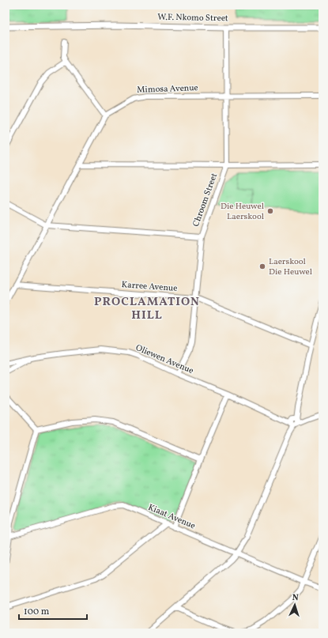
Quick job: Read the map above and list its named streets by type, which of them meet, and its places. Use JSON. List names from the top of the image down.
{
  "streets": {
    "main road": ["W.F. Nkomo Street"],
    "street": [
      "Mimosa Avenue",
      "Chroom Street",
      "Karree Avenue",
      "Oliewen Avenue",
      "Kiaat Avenue"
    ]
  },
  "crossings": [
    ["W.F. Nkomo Street", "Chroom Street"],
    ["Mimosa Avenue", "Chroom Street"],
    ["Chroom Street", "Karree Avenue"],
    ["Chroom Street", "Oliewen Avenue"]
  ],
  "districts": ["PROCLAMATION HILL"],
  "places": ["Die Heuwel Laerskool", "Laerskool Die Heuwel"],
  "scale_bar": "100 m",
  "north": "top"
}
